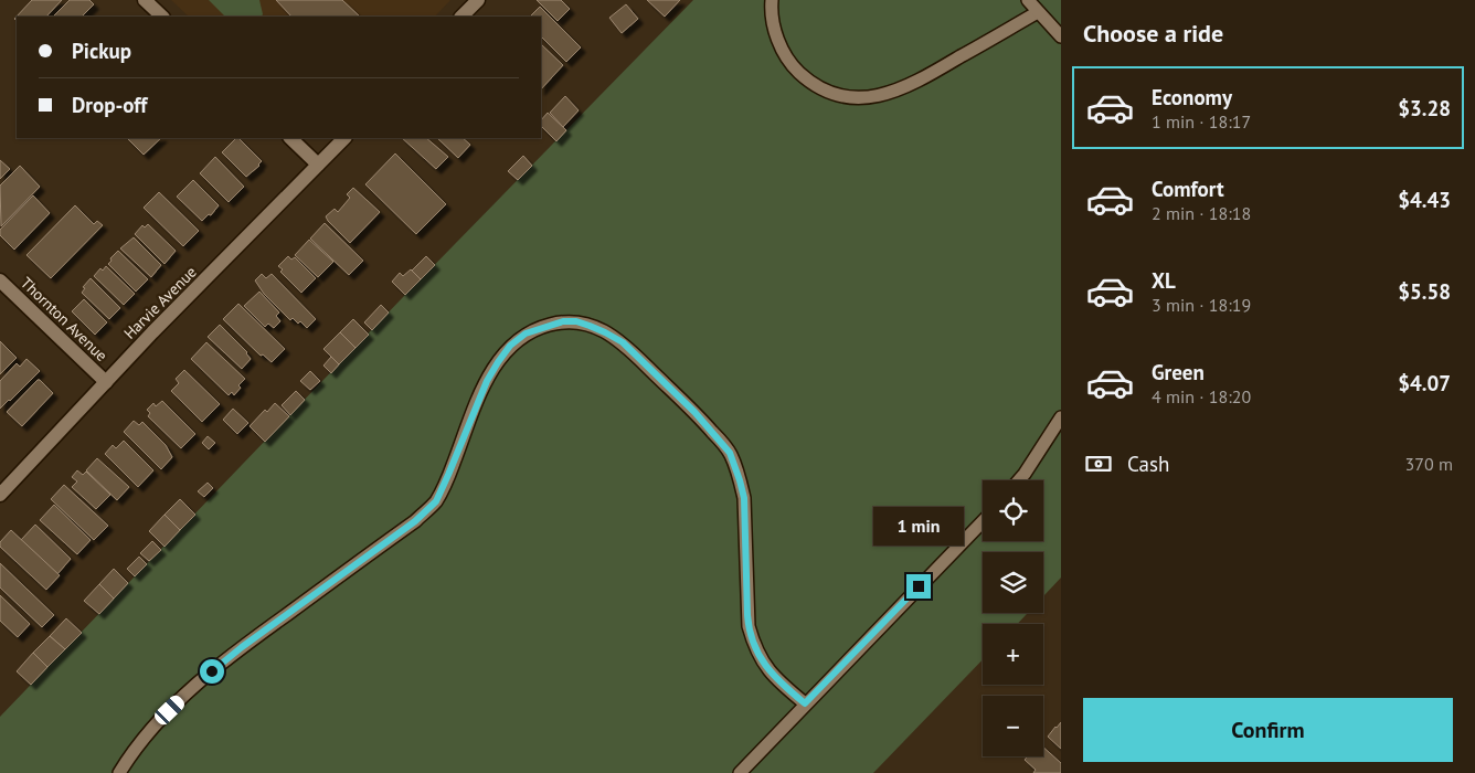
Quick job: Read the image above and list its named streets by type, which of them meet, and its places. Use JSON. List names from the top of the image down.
{
  "streets": {
    "street": ["Harvie Avenue", "Thornton Avenue"]
  },
  "crossings": [
    ["Harvie Avenue", "Thornton Avenue"]
  ],
  "page": {
    "heading": "Choose a ride",
    "banner": ["Pickup", "Drop-off"],
    "list": [
      {
        "name": "Economy",
        "note": "1 min · 18:17",
        "value": "$3.28"
      },
      {
        "name": "Comfort",
        "note": "2 min · 18:18",
        "value": "$4.43"
      },
      {
        "name": "XL",
        "note": "3 min · 18:19",
        "value": "$5.58"
      },
      {
        "name": "Green",
        "note": "4 min · 18:20",
        "value": "$4.07"
      }
    ],
    "pay": ["Cash", "370 m"],
    "map_buttons": ["+", "−"],
    "bubble": "1 min",
    "buttons": "Confirm"
  }
}
